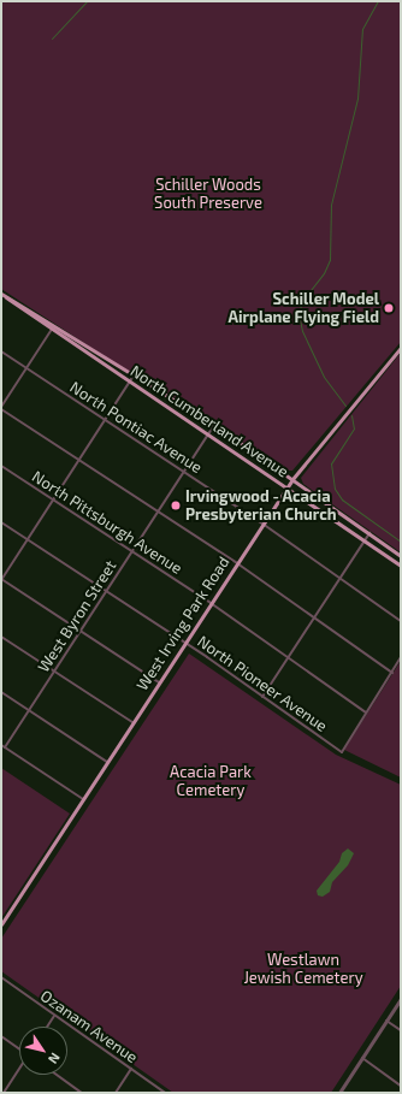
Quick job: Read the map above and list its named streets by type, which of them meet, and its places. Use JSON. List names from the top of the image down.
{
  "streets": {
    "main road": ["North Cumberland Avenue", "West Irving Park Road"],
    "street": [
      "North Pontiac Avenue",
      "North Pittsburgh Avenue",
      "West Byron Street",
      "North Pioneer Avenue",
      "Ozanam Avenue"
    ]
  },
  "crossings": [
    ["North Cumberland Avenue", "West Byron Street"],
    ["North Cumberland Avenue", "West Irving Park Road"],
    ["North Pontiac Avenue", "West Byron Street"],
    ["North Pontiac Avenue", "West Irving Park Road"],
    ["North Pittsburgh Avenue", "West Byron Street"],
    ["North Pittsburgh Avenue", "West Irving Park Road"],
    ["North Pittsburgh Avenue", "North Pioneer Avenue"],
    ["West Byron Street", "North Pioneer Avenue"],
    ["West Irving Park Road", "North Pioneer Avenue"]
  ],
  "parks": ["Schiller Woods South Preserve", "Acacia Park Cemetery", "Westlawn Jewish Cemetery"],
  "places": ["Schiller Model Airplane Flying Field", "Irvingwood - Acacia Presbyterian Church"],
  "north": "bottom right"
}
